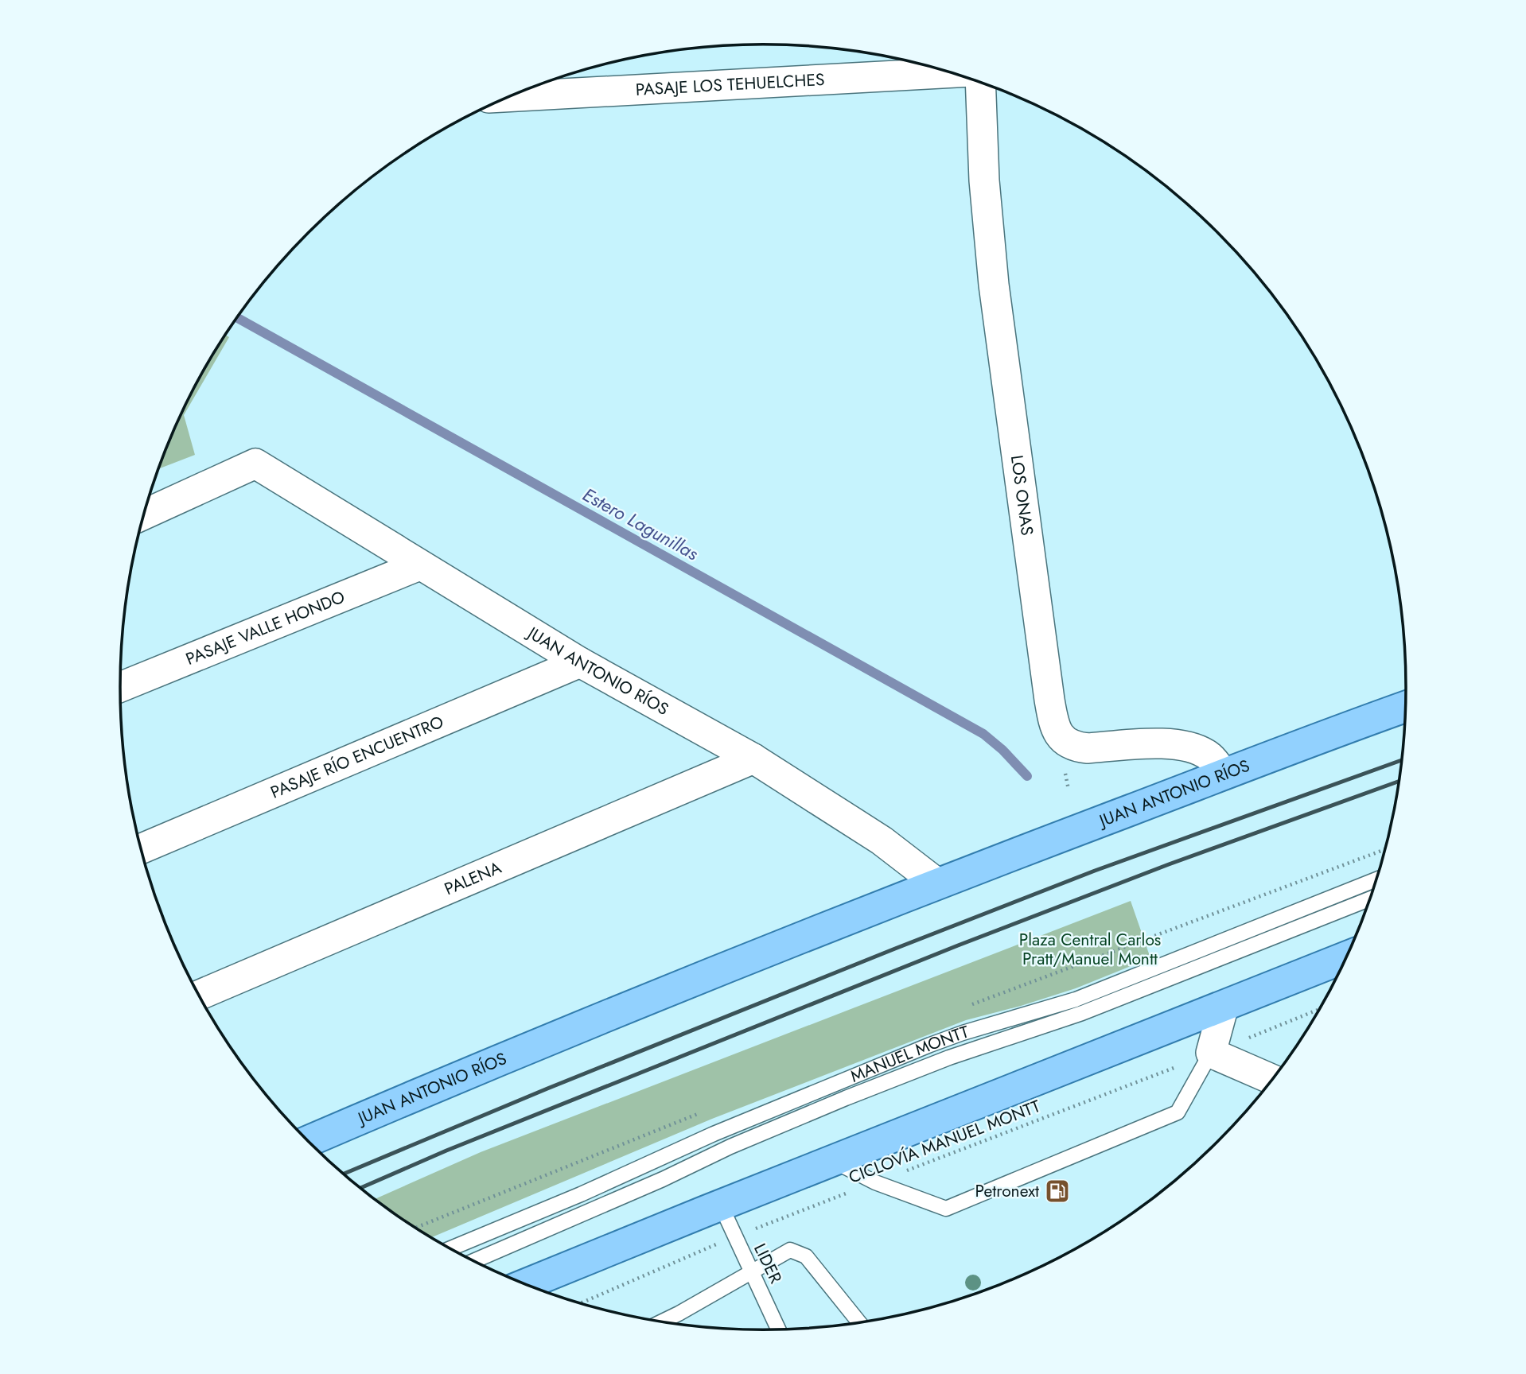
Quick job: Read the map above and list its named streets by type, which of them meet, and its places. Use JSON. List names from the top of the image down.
{
  "streets": {
    "main road": ["JUAN ANTONIO RÍOS"],
    "street": [
      "PASAJE LOS TEHUELCHES",
      "LOS ONAS",
      "PASAJE VALLE HONDO",
      "PASAJE RÍO ENCUENTRO",
      "PALENA"
    ],
    "lane": ["MANUEL MONTT", "LIDER"],
    "path": ["CICLOVÍA MANUEL MONTT"]
  },
  "crossings": [
    ["LOS ONAS", "JUAN ANTONIO RÍOS"],
    ["PASAJE VALLE HONDO", "JUAN ANTONIO RÍOS"],
    ["JUAN ANTONIO RÍOS", "PASAJE RÍO ENCUENTRO"],
    ["JUAN ANTONIO RÍOS", "PALENA"],
    ["CICLOVÍA MANUEL MONTT", "LIDER"]
  ],
  "water": ["Estero Lagunillas"],
  "parks": ["Plaza Central Carlos Pratt/Manuel Montt"],
  "places": {
    "fuel station": ["Petronext"]
  }
}
